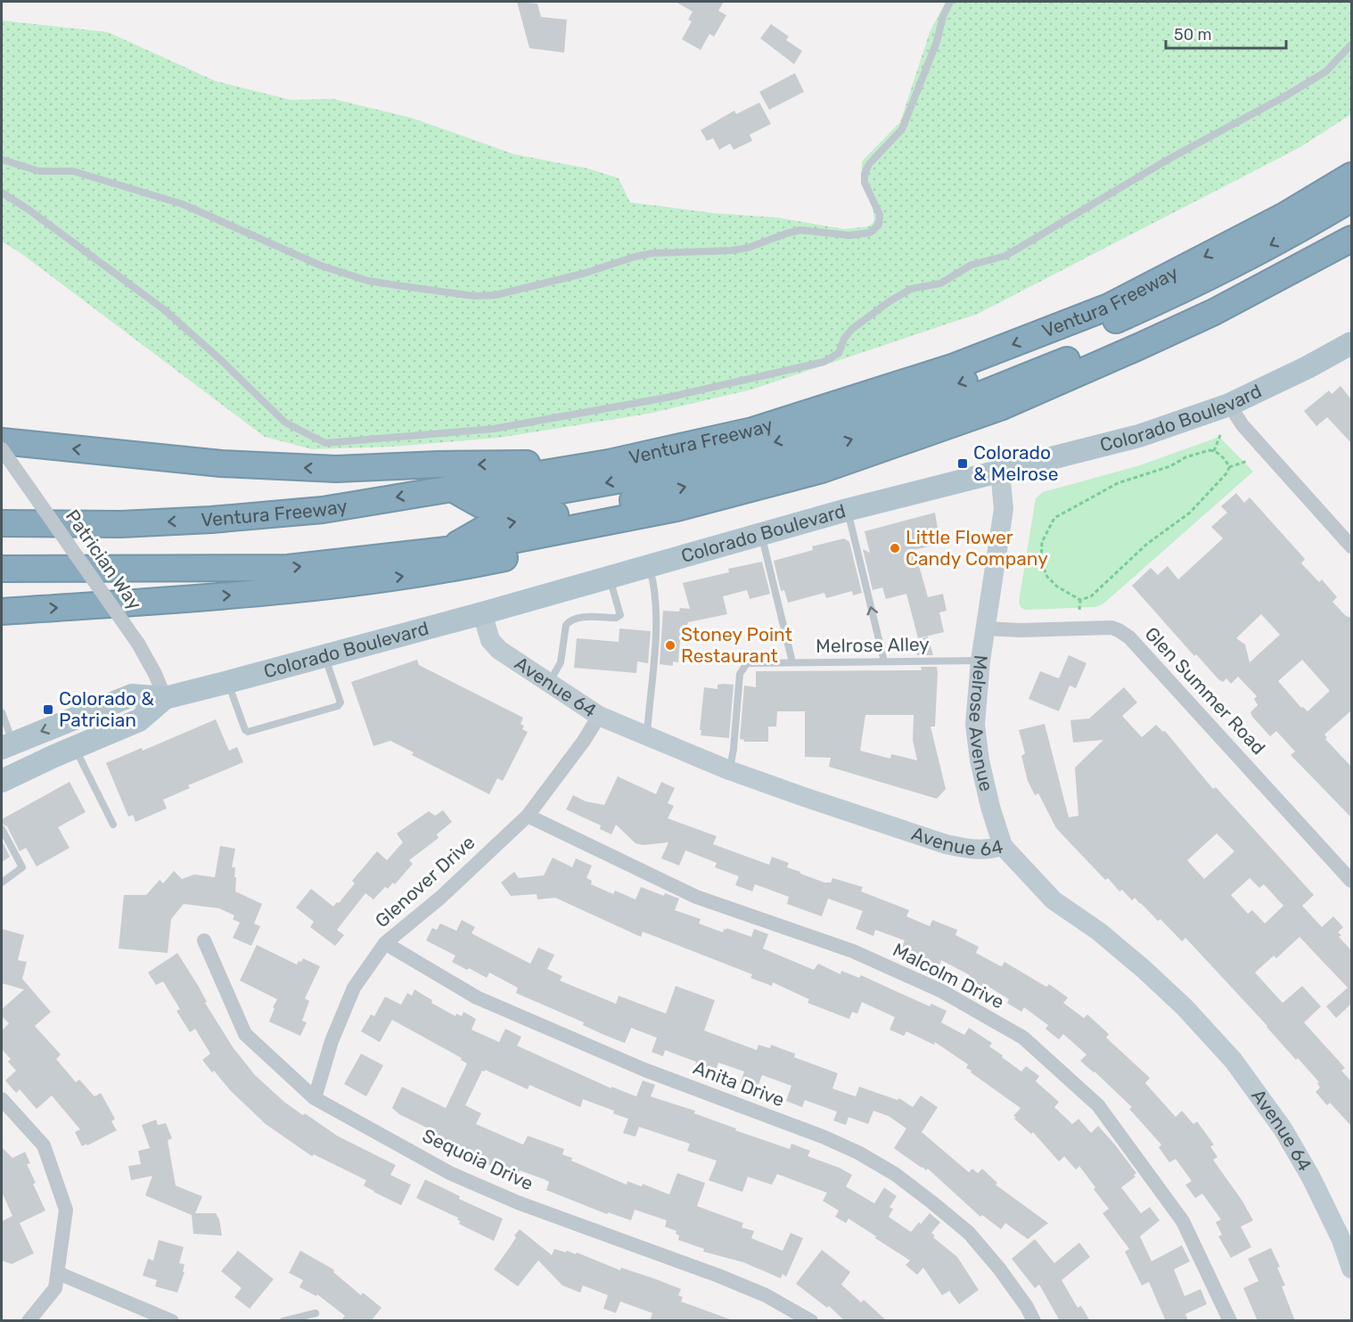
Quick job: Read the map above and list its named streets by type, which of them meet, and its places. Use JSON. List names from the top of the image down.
{
  "streets": {
    "highway": ["Ventura Freeway"],
    "main road": ["Colorado Boulevard"],
    "street": [
      "Patrician Way",
      "Avenue 64",
      "Glen Summer Road",
      "Melrose Avenue",
      "Glenover Drive",
      "Malcolm Drive",
      "Anita Drive",
      "Sequoia Drive"
    ],
    "lane": ["Melrose Alley"]
  },
  "crossings": [
    ["Colorado Boulevard", "Patrician Way"],
    ["Colorado Boulevard", "Avenue 64"],
    ["Colorado Boulevard", "Melrose Avenue"],
    ["Melrose Alley", "Avenue 64"],
    ["Melrose Alley", "Melrose Avenue"],
    ["Avenue 64", "Melrose Avenue"],
    ["Avenue 64", "Glenover Drive"],
    ["Glen Summer Road", "Melrose Avenue"],
    ["Glenover Drive", "Malcolm Drive"],
    ["Glenover Drive", "Anita Drive"],
    ["Glenover Drive", "Sequoia Drive"]
  ],
  "places": {
    "transit": ["Colorado & Melrose", "Colorado & Patrician"],
    "other": ["Little Flower Candy Company", "Stoney Point Restaurant"]
  },
  "scale_bar": "50 m"
}
